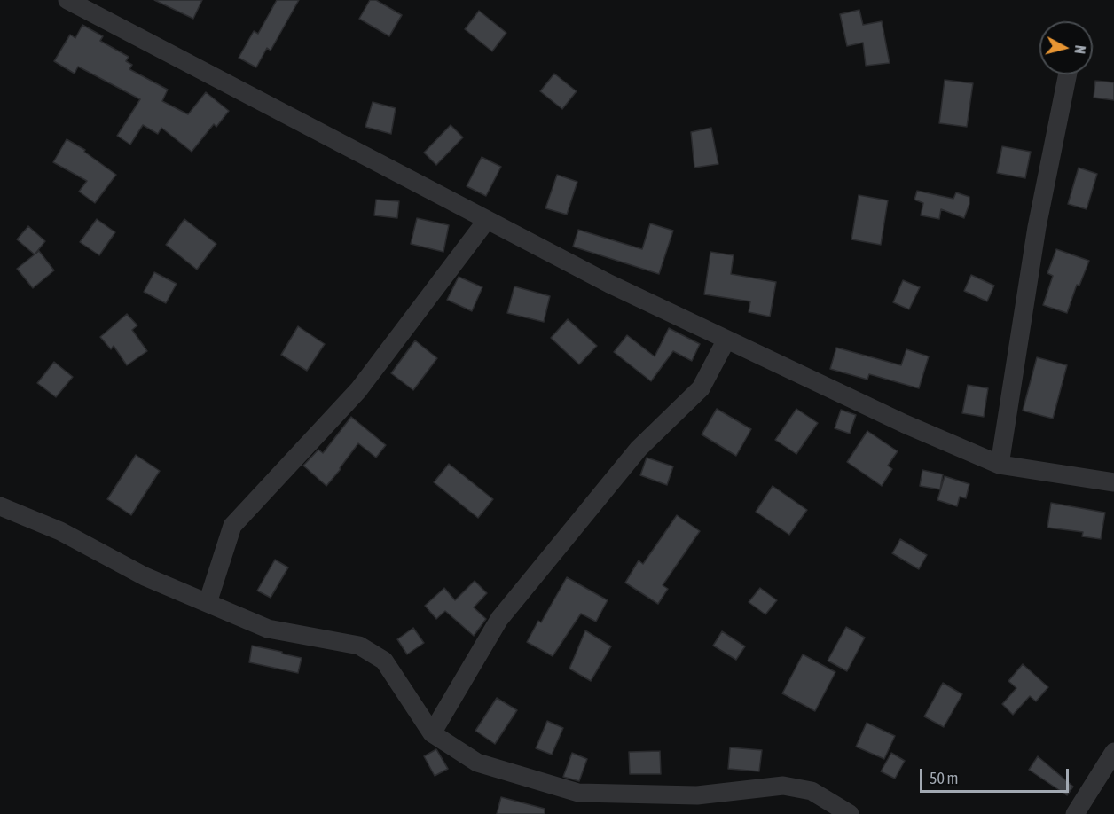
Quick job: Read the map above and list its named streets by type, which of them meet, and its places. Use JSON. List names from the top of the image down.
{
  "scale_bar": "50 m",
  "north": "right"
}
